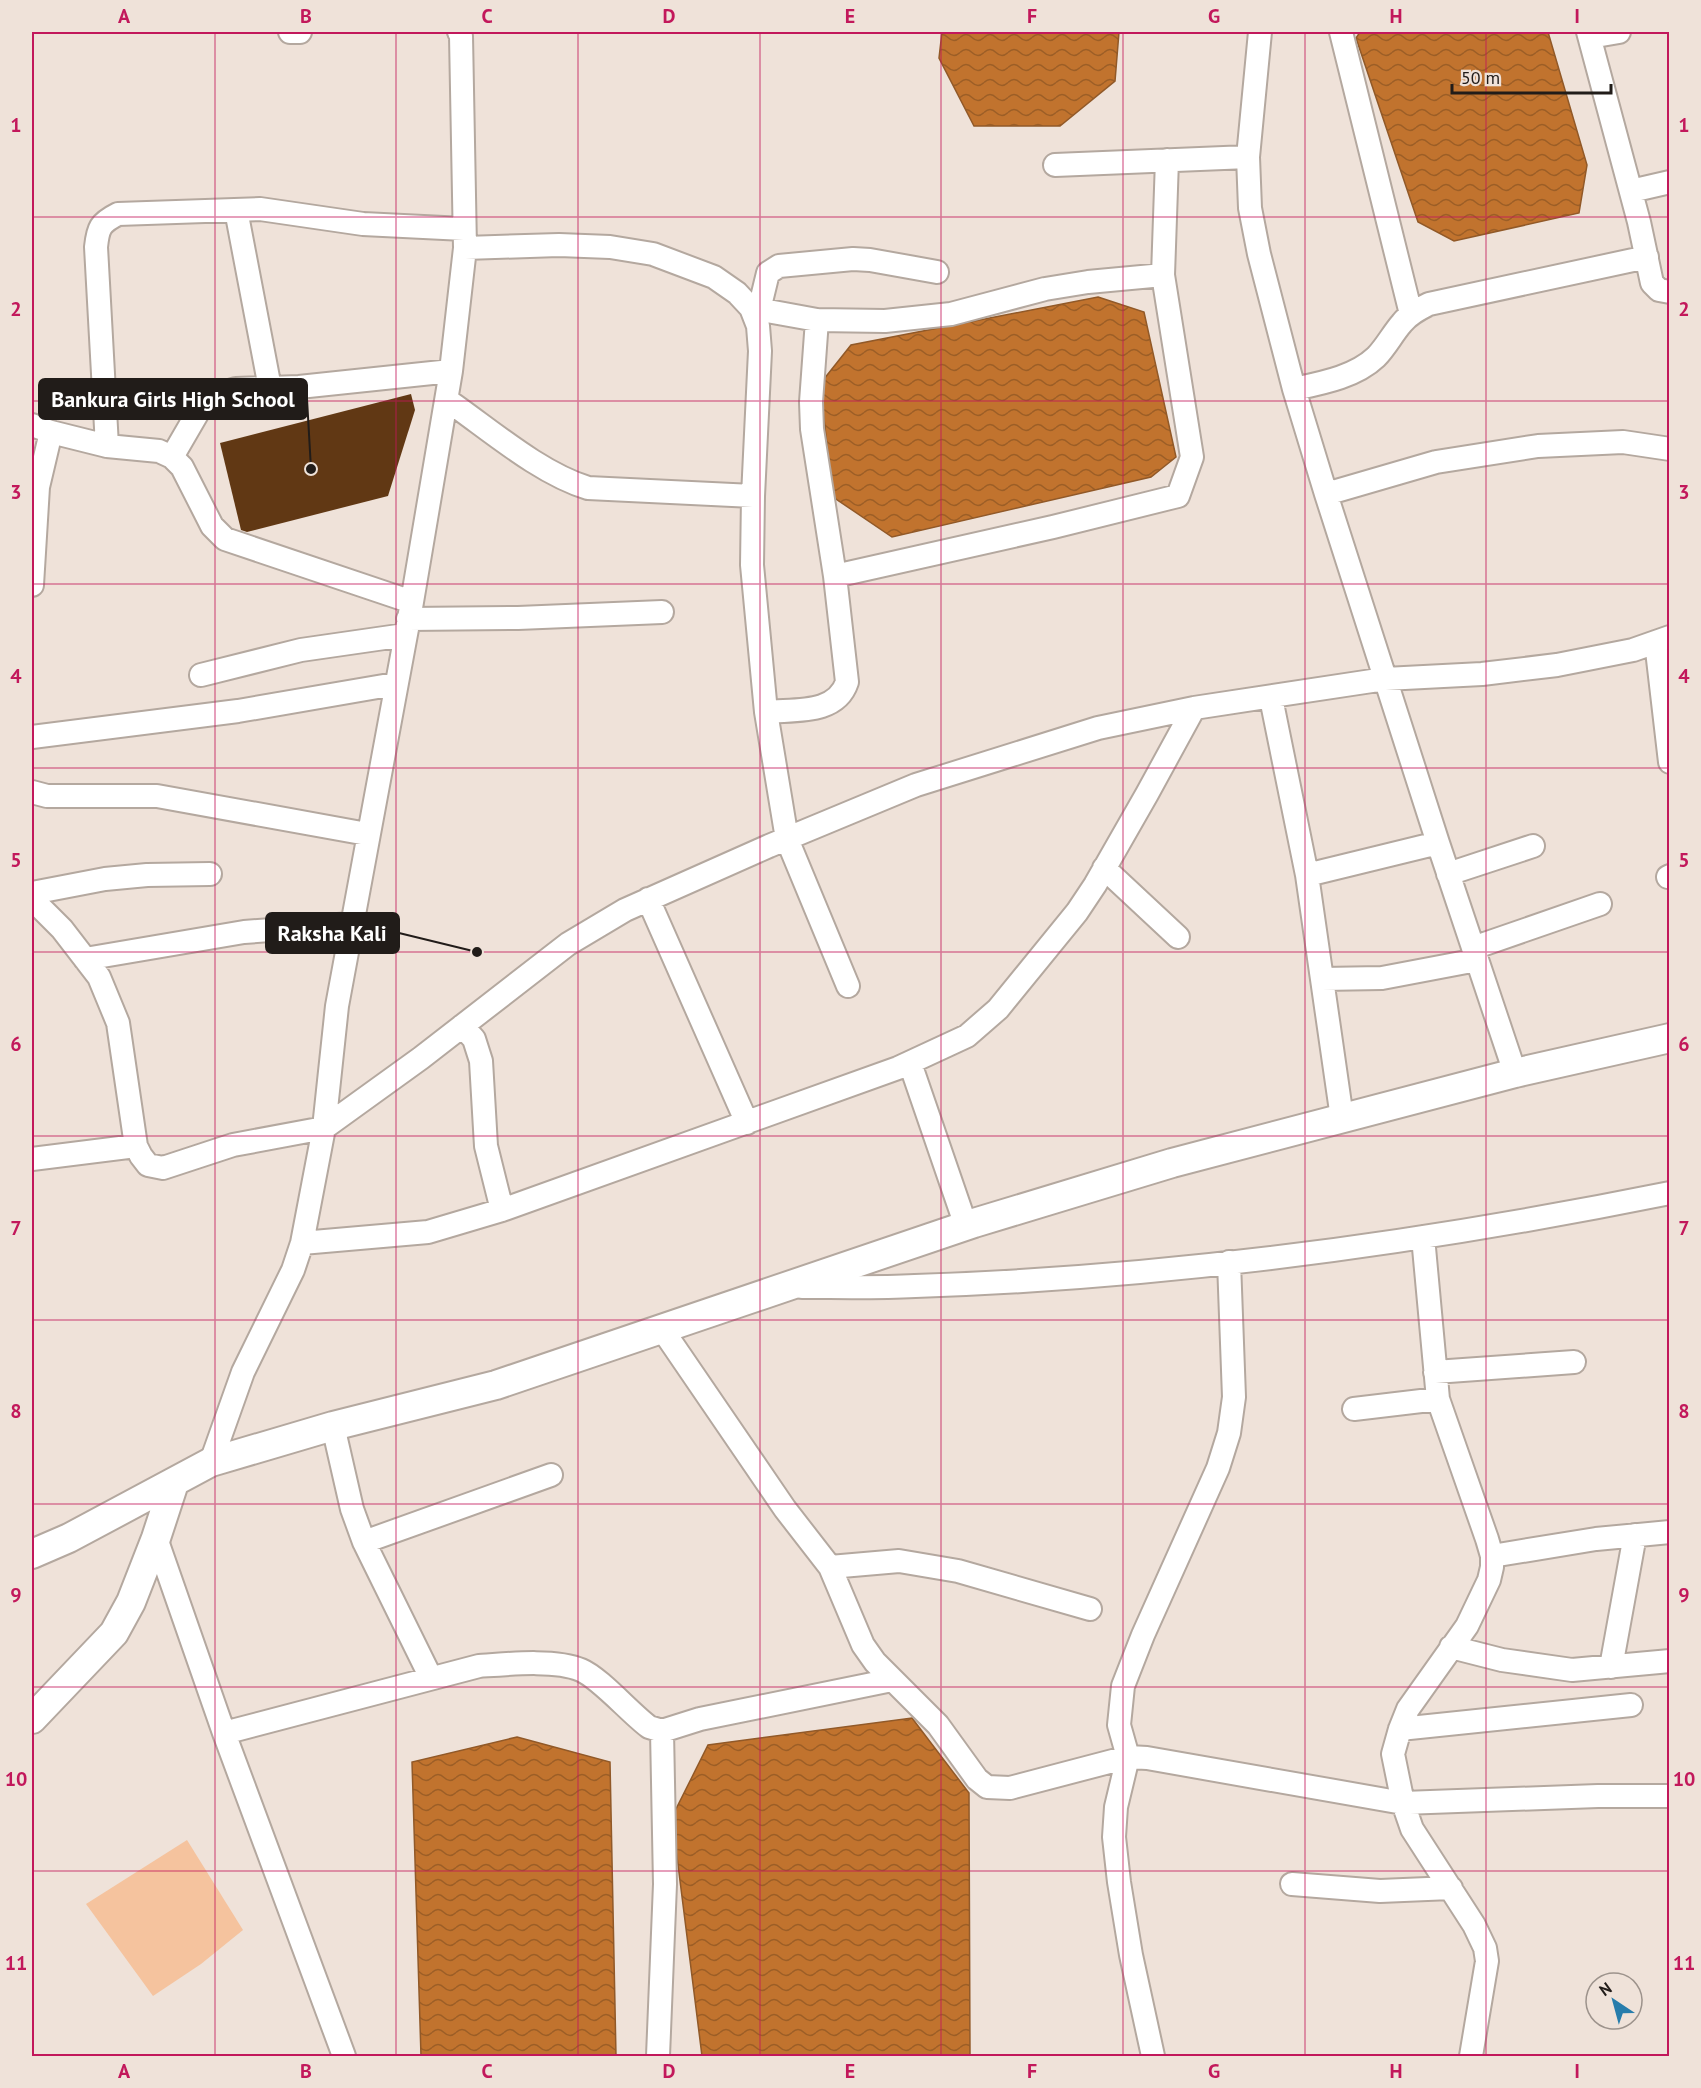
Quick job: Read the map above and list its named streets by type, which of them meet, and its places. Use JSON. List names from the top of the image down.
{
  "places": ["Bankura Girls High School", "Raksha Kali"],
  "scale_bar": "50 m",
  "north": "top left",
  "grid": {
    "columns": [
      "A",
      "B",
      "C",
      "D",
      "E",
      "F",
      "G",
      "H",
      "I"
    ],
    "rows": [
      "1",
      "2",
      "3",
      "4",
      "5",
      "6",
      "7",
      "8",
      "9",
      "10",
      "11"
    ]
  }
}
